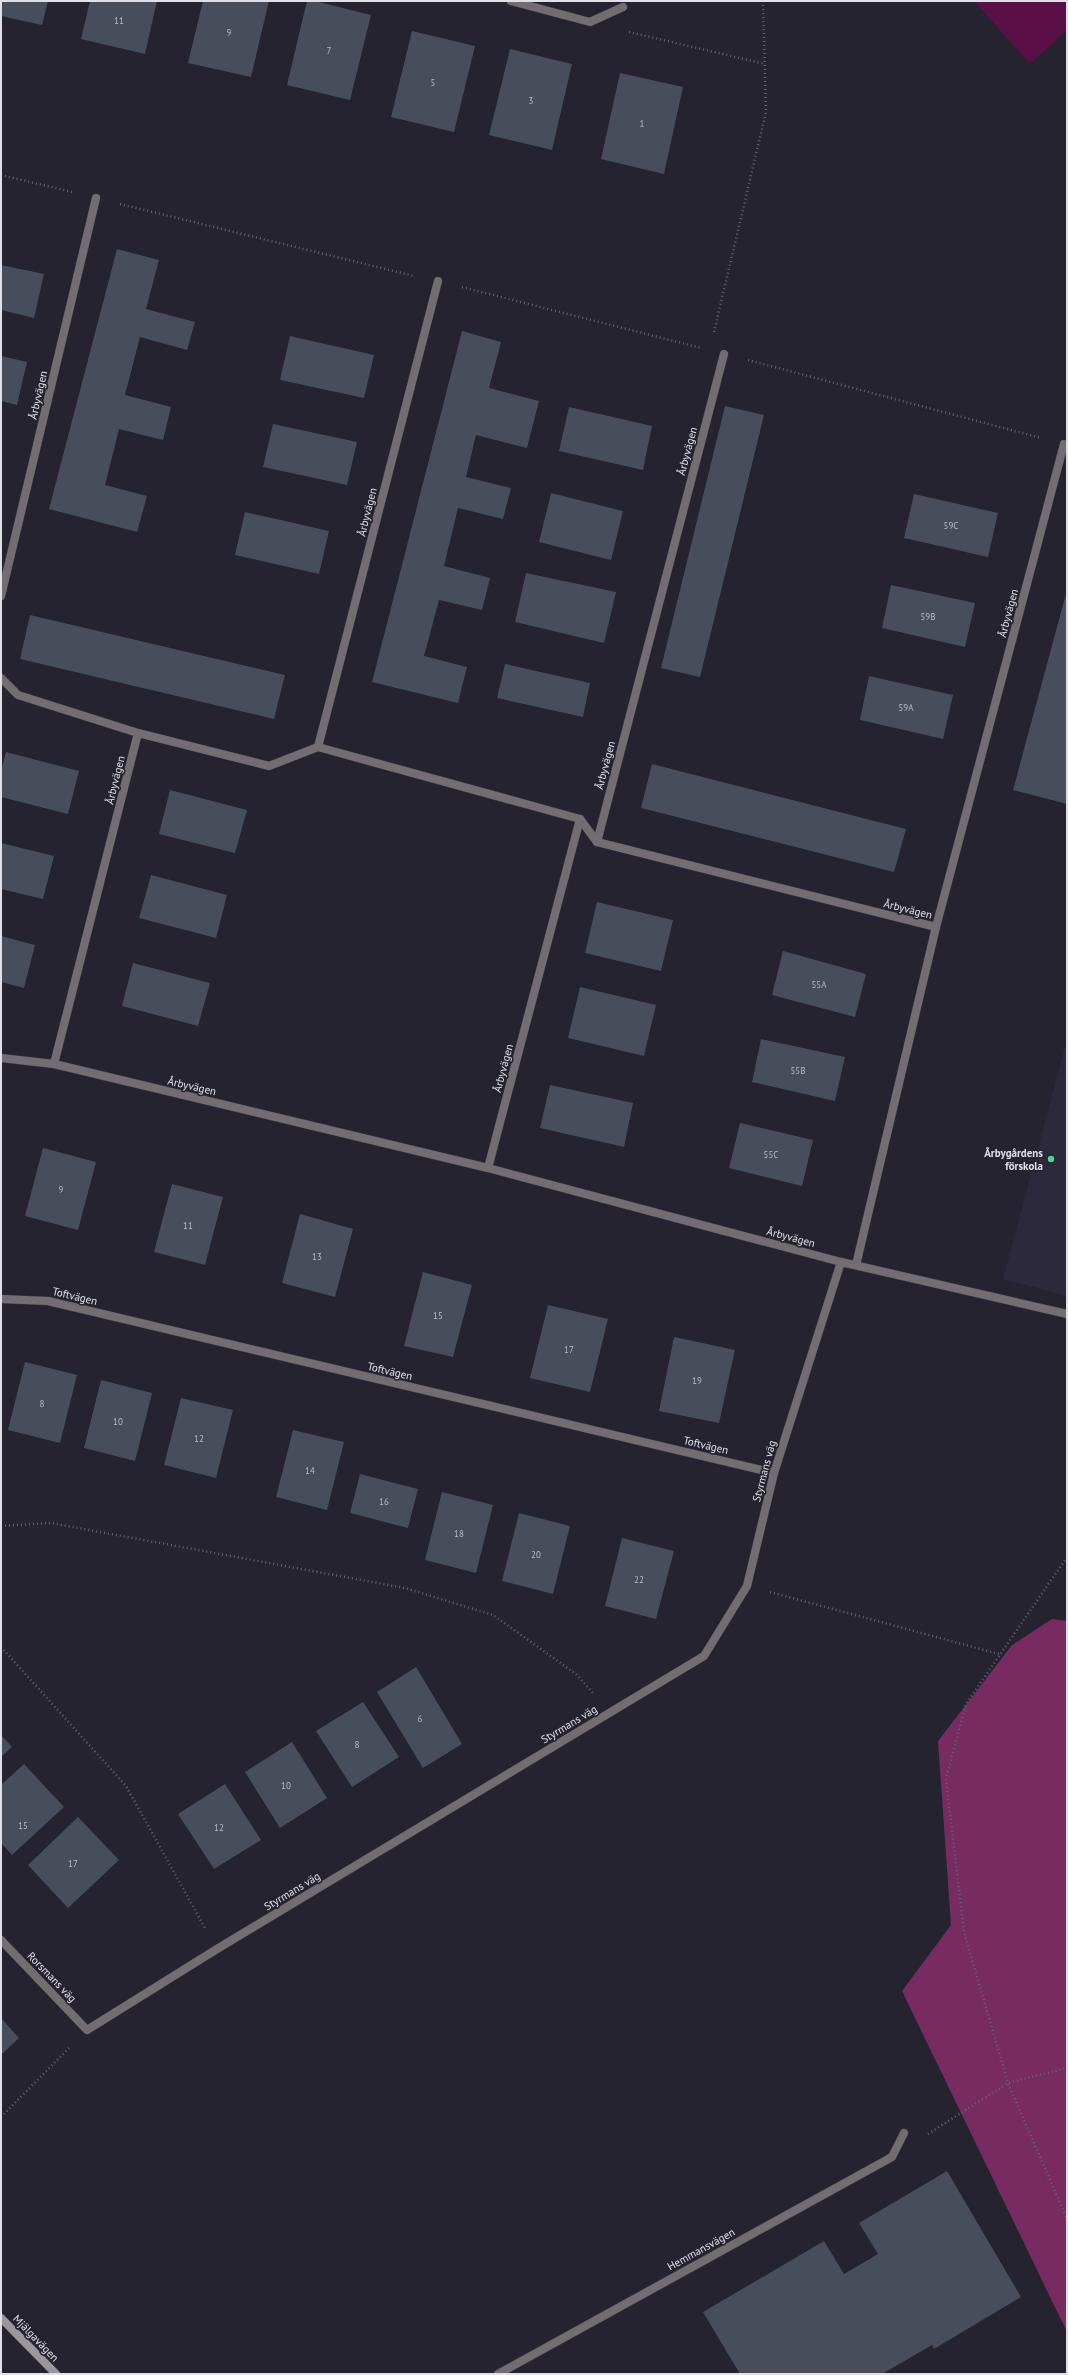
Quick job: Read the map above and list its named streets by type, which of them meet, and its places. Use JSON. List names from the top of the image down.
{
  "streets": {
    "street": [
      "Årbyvägen",
      "Toftvägen",
      "Styrmans väg",
      "Rorsmans väg",
      "Hemmansvägen",
      "Mjälgavägen"
    ]
  },
  "crossings": [
    ["Årbyvägen", "Styrmans väg"],
    ["Toftvägen", "Styrmans väg"],
    ["Styrmans väg", "Rorsmans väg"]
  ],
  "places": ["Årbygårdens förskola"],
  "house_numbers": [
    "11",
    "9",
    "7",
    "5",
    "3",
    "1",
    "59C",
    "59B",
    "59A",
    "55A",
    "55B",
    "55C",
    "9",
    "11",
    "13",
    "15",
    "17",
    "19",
    "8",
    "10",
    "12",
    "14",
    "16",
    "18",
    "20",
    "22",
    "6",
    "8",
    "10",
    "15",
    "12",
    "17"
  ]
}
